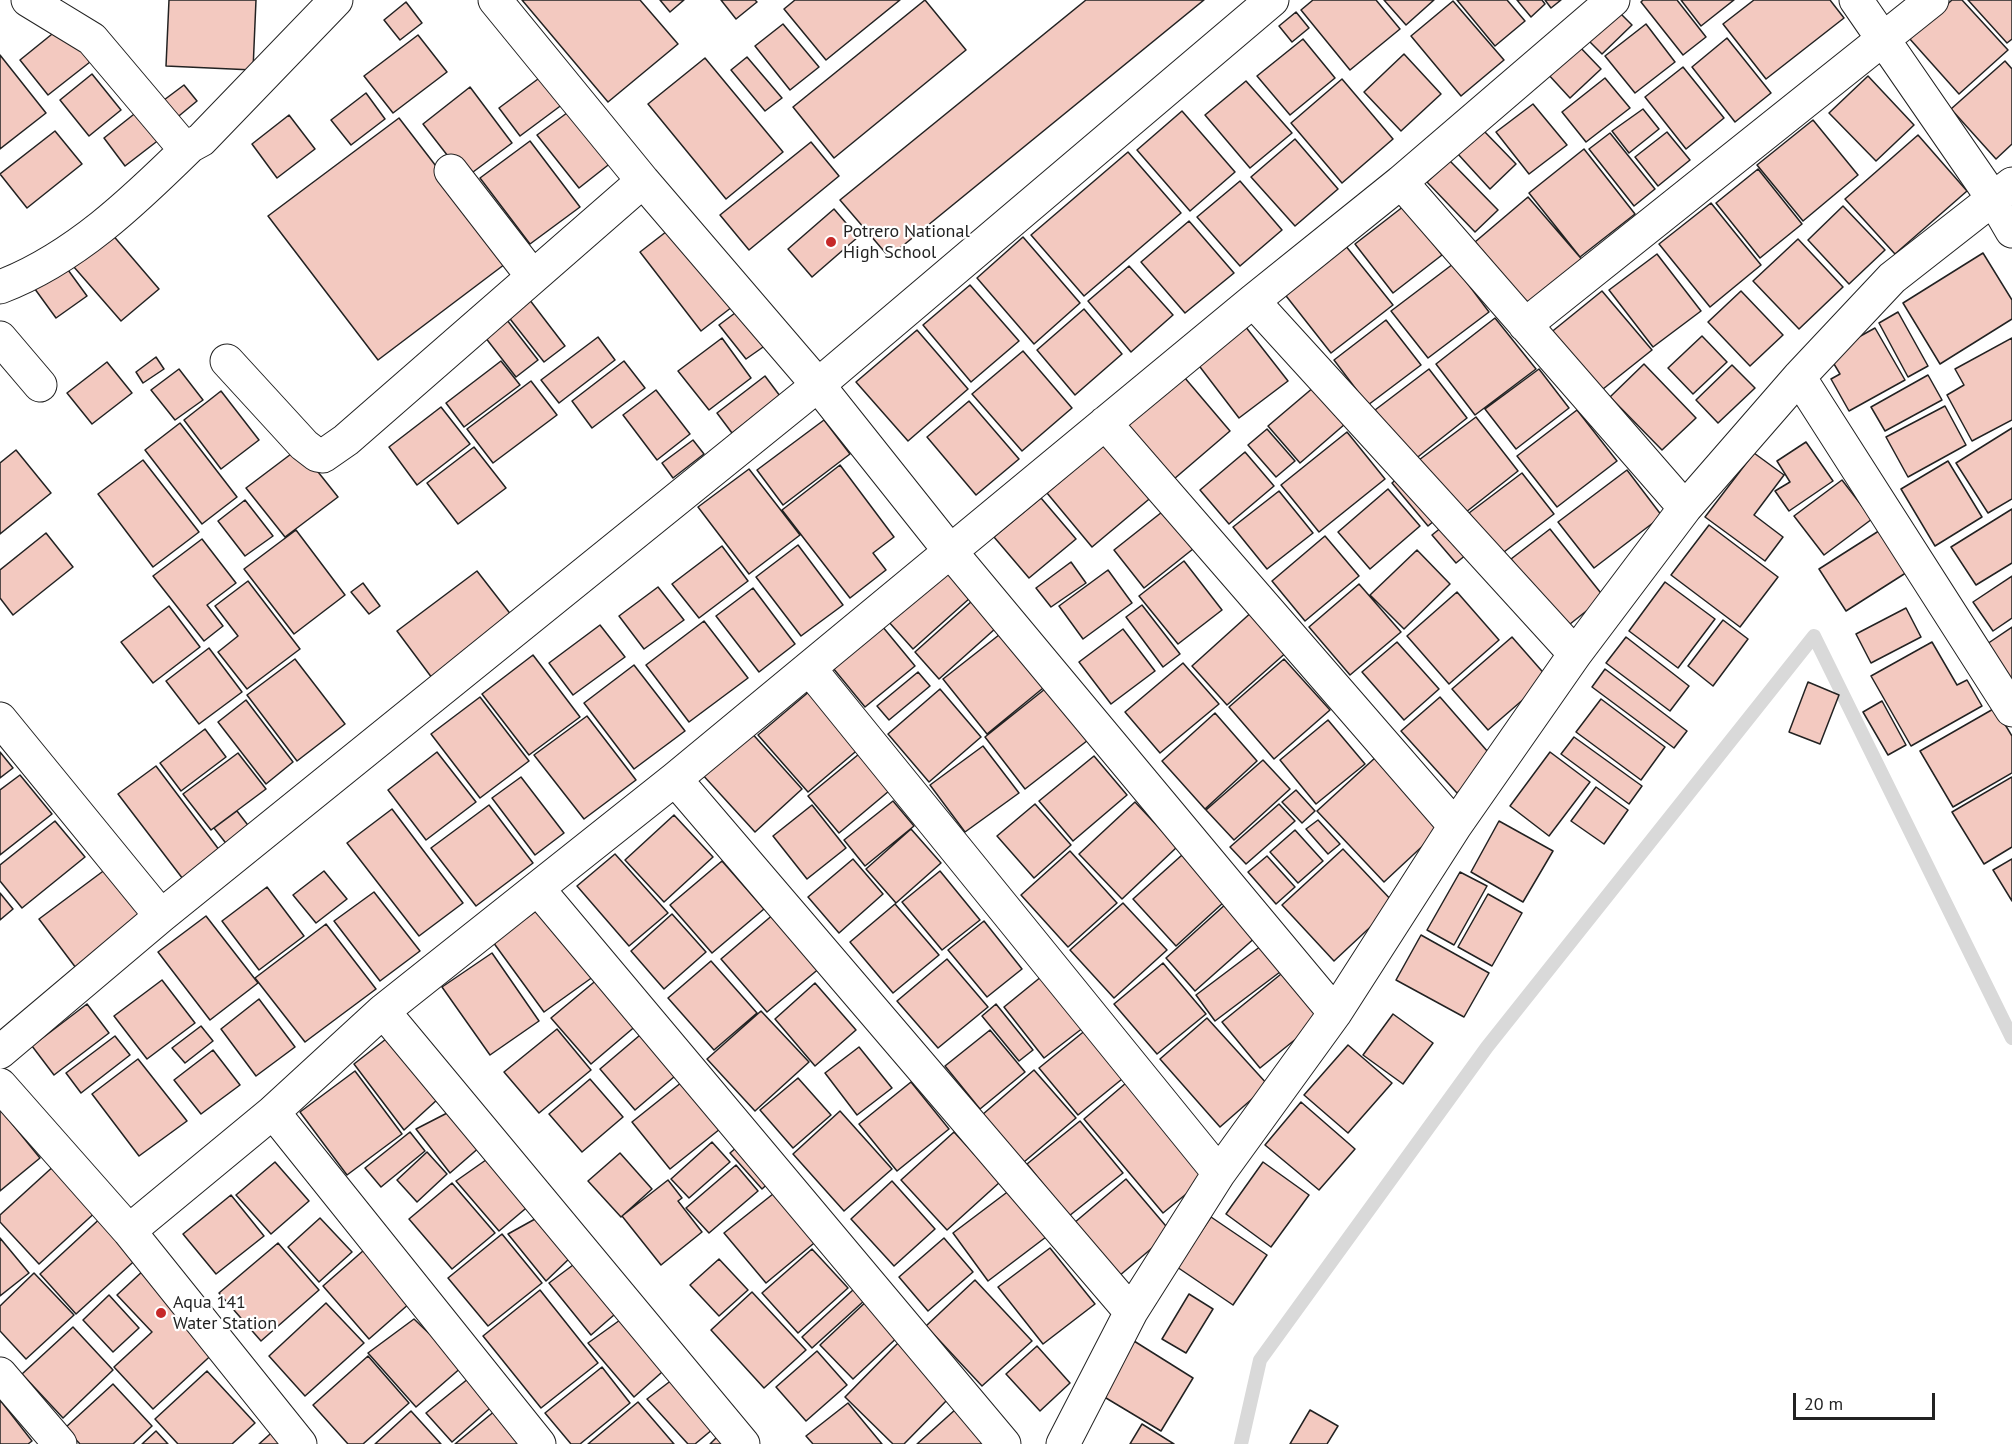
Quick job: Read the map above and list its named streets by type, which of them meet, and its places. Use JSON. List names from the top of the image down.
{
  "places": ["Potrero National High School", "Aqua 141 Water Station"],
  "scale_bar": "20 m"
}
